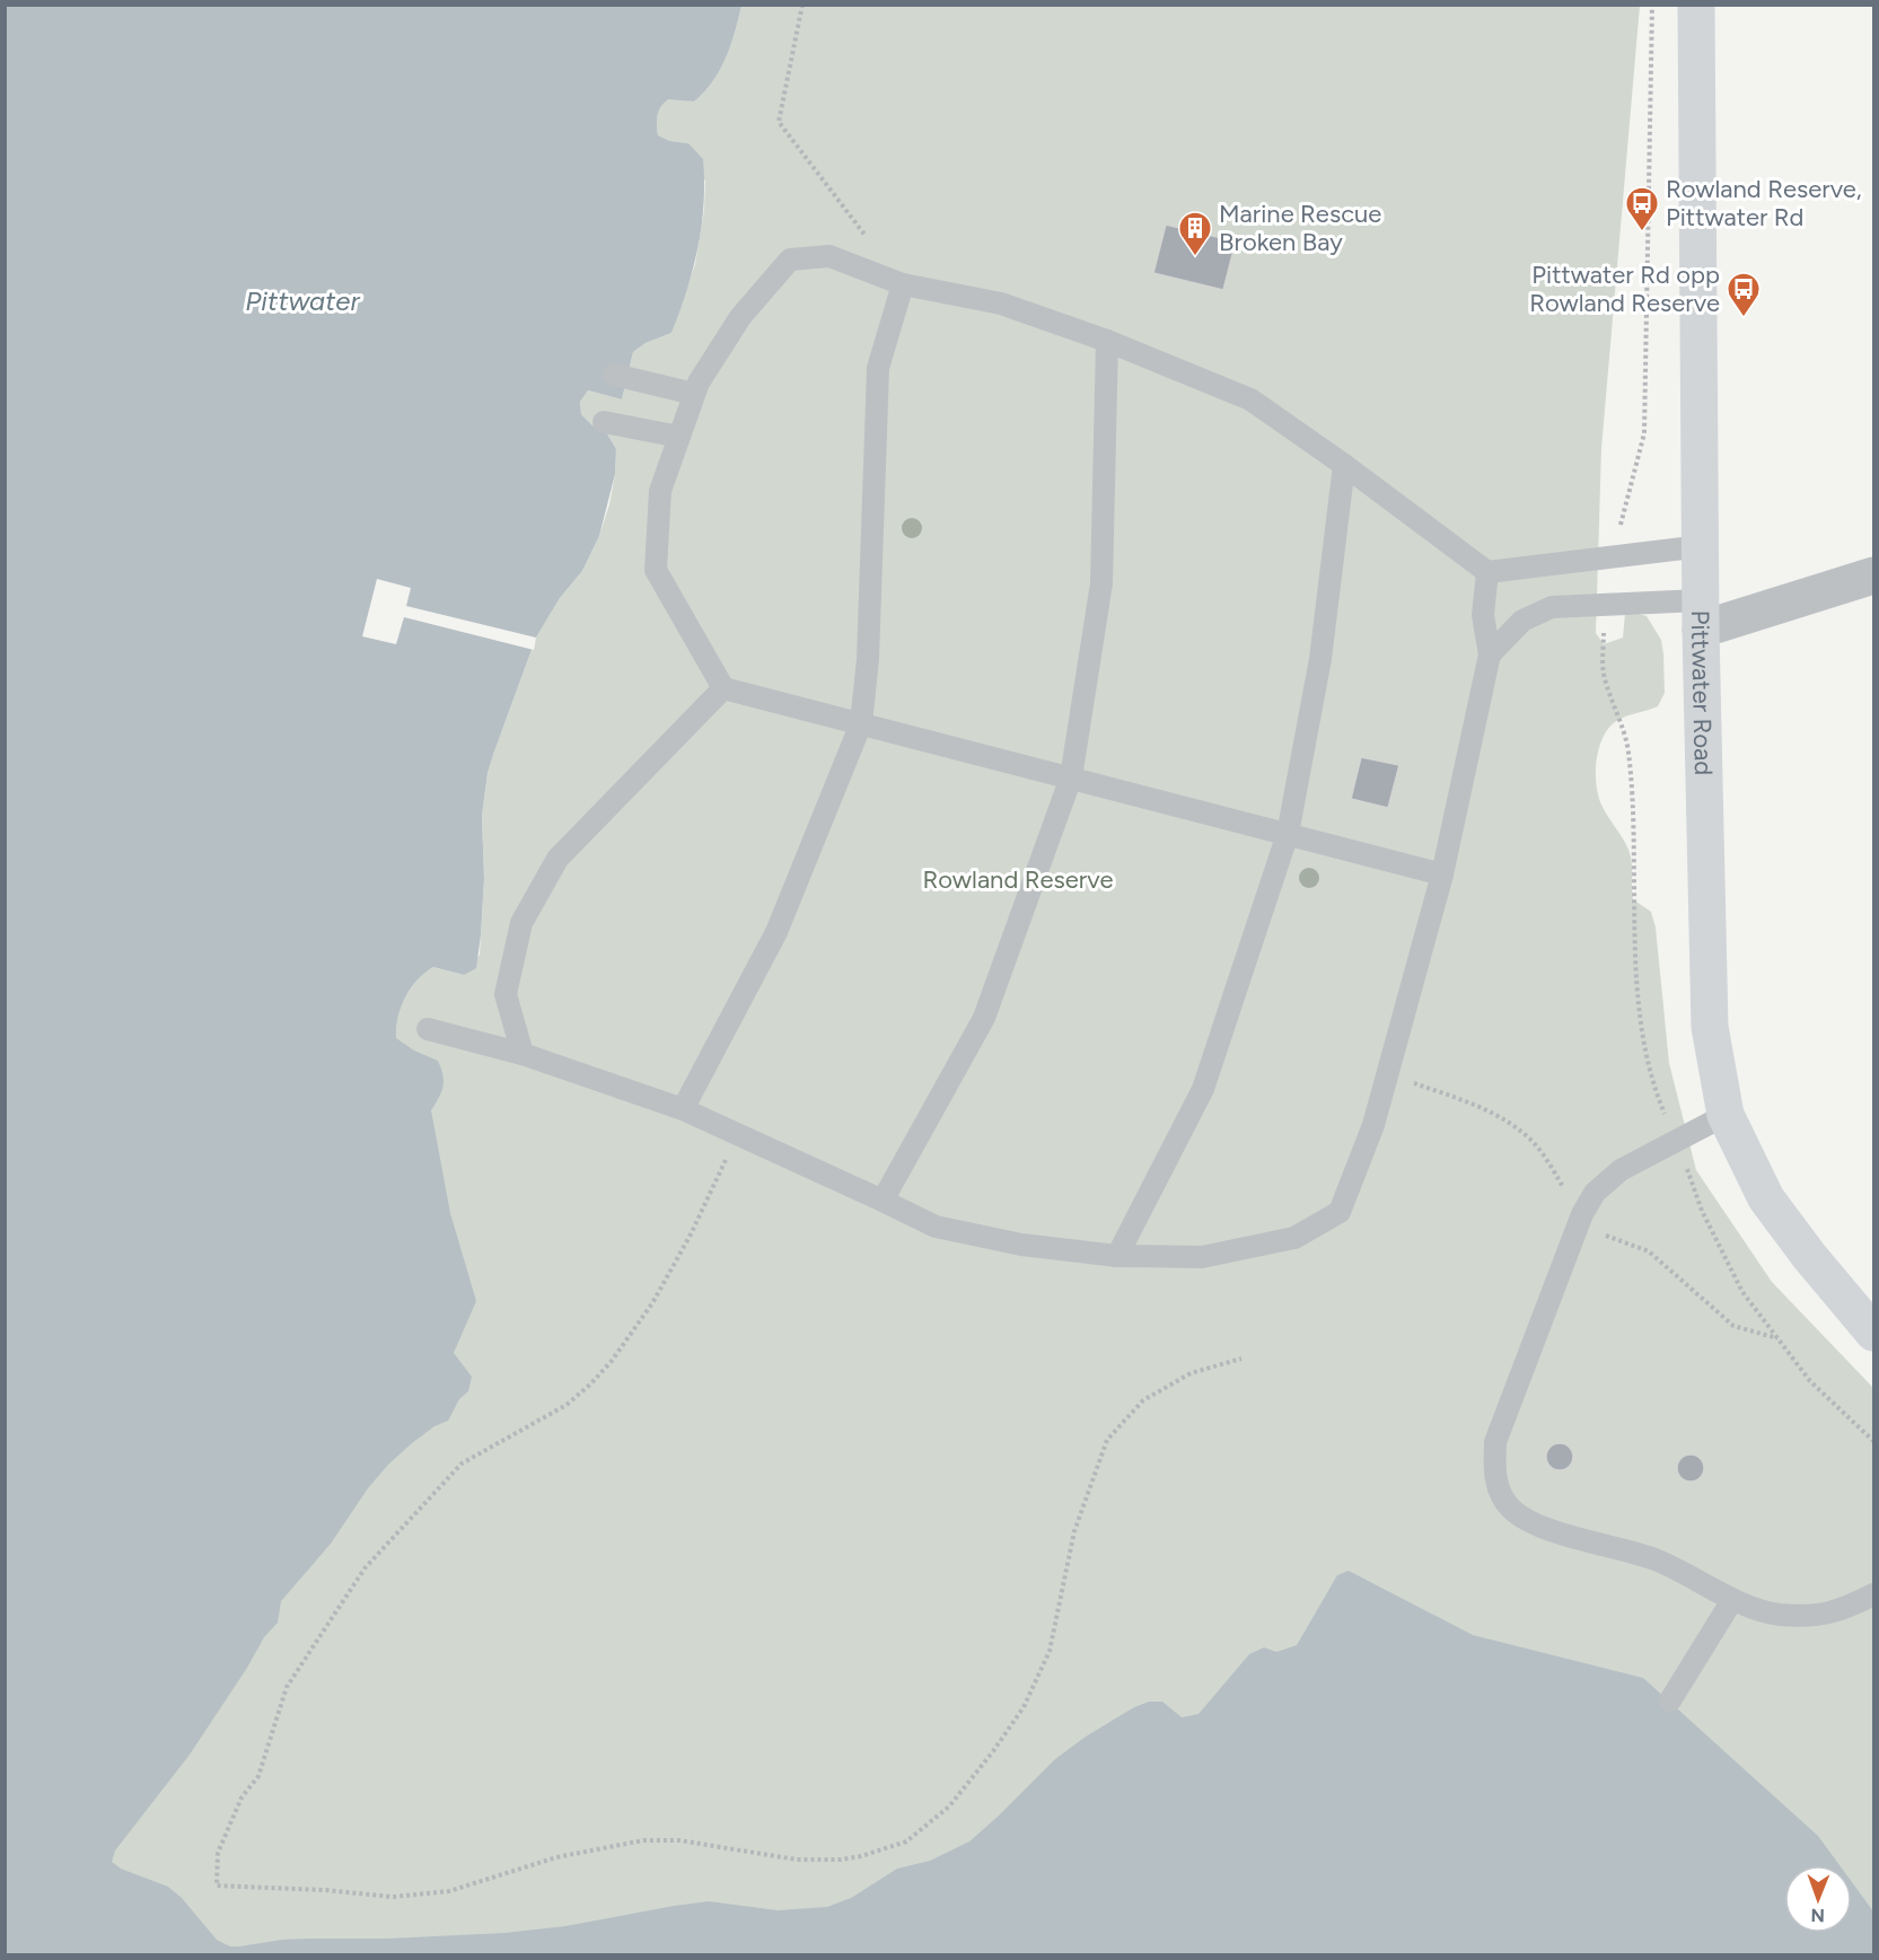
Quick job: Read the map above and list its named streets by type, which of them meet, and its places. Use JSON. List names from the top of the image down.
{
  "streets": {
    "main road": ["Pittwater Road"]
  },
  "water": ["Pittwater"],
  "parks": ["Rowland Reserve"],
  "places": {
    "bus stop": ["Rowland Reserve, Pittwater Rd", "Pittwater Rd opp Rowland Reserve"],
    "building": ["Marine Rescue Broken Bay"]
  },
  "north": "bottom"
}
